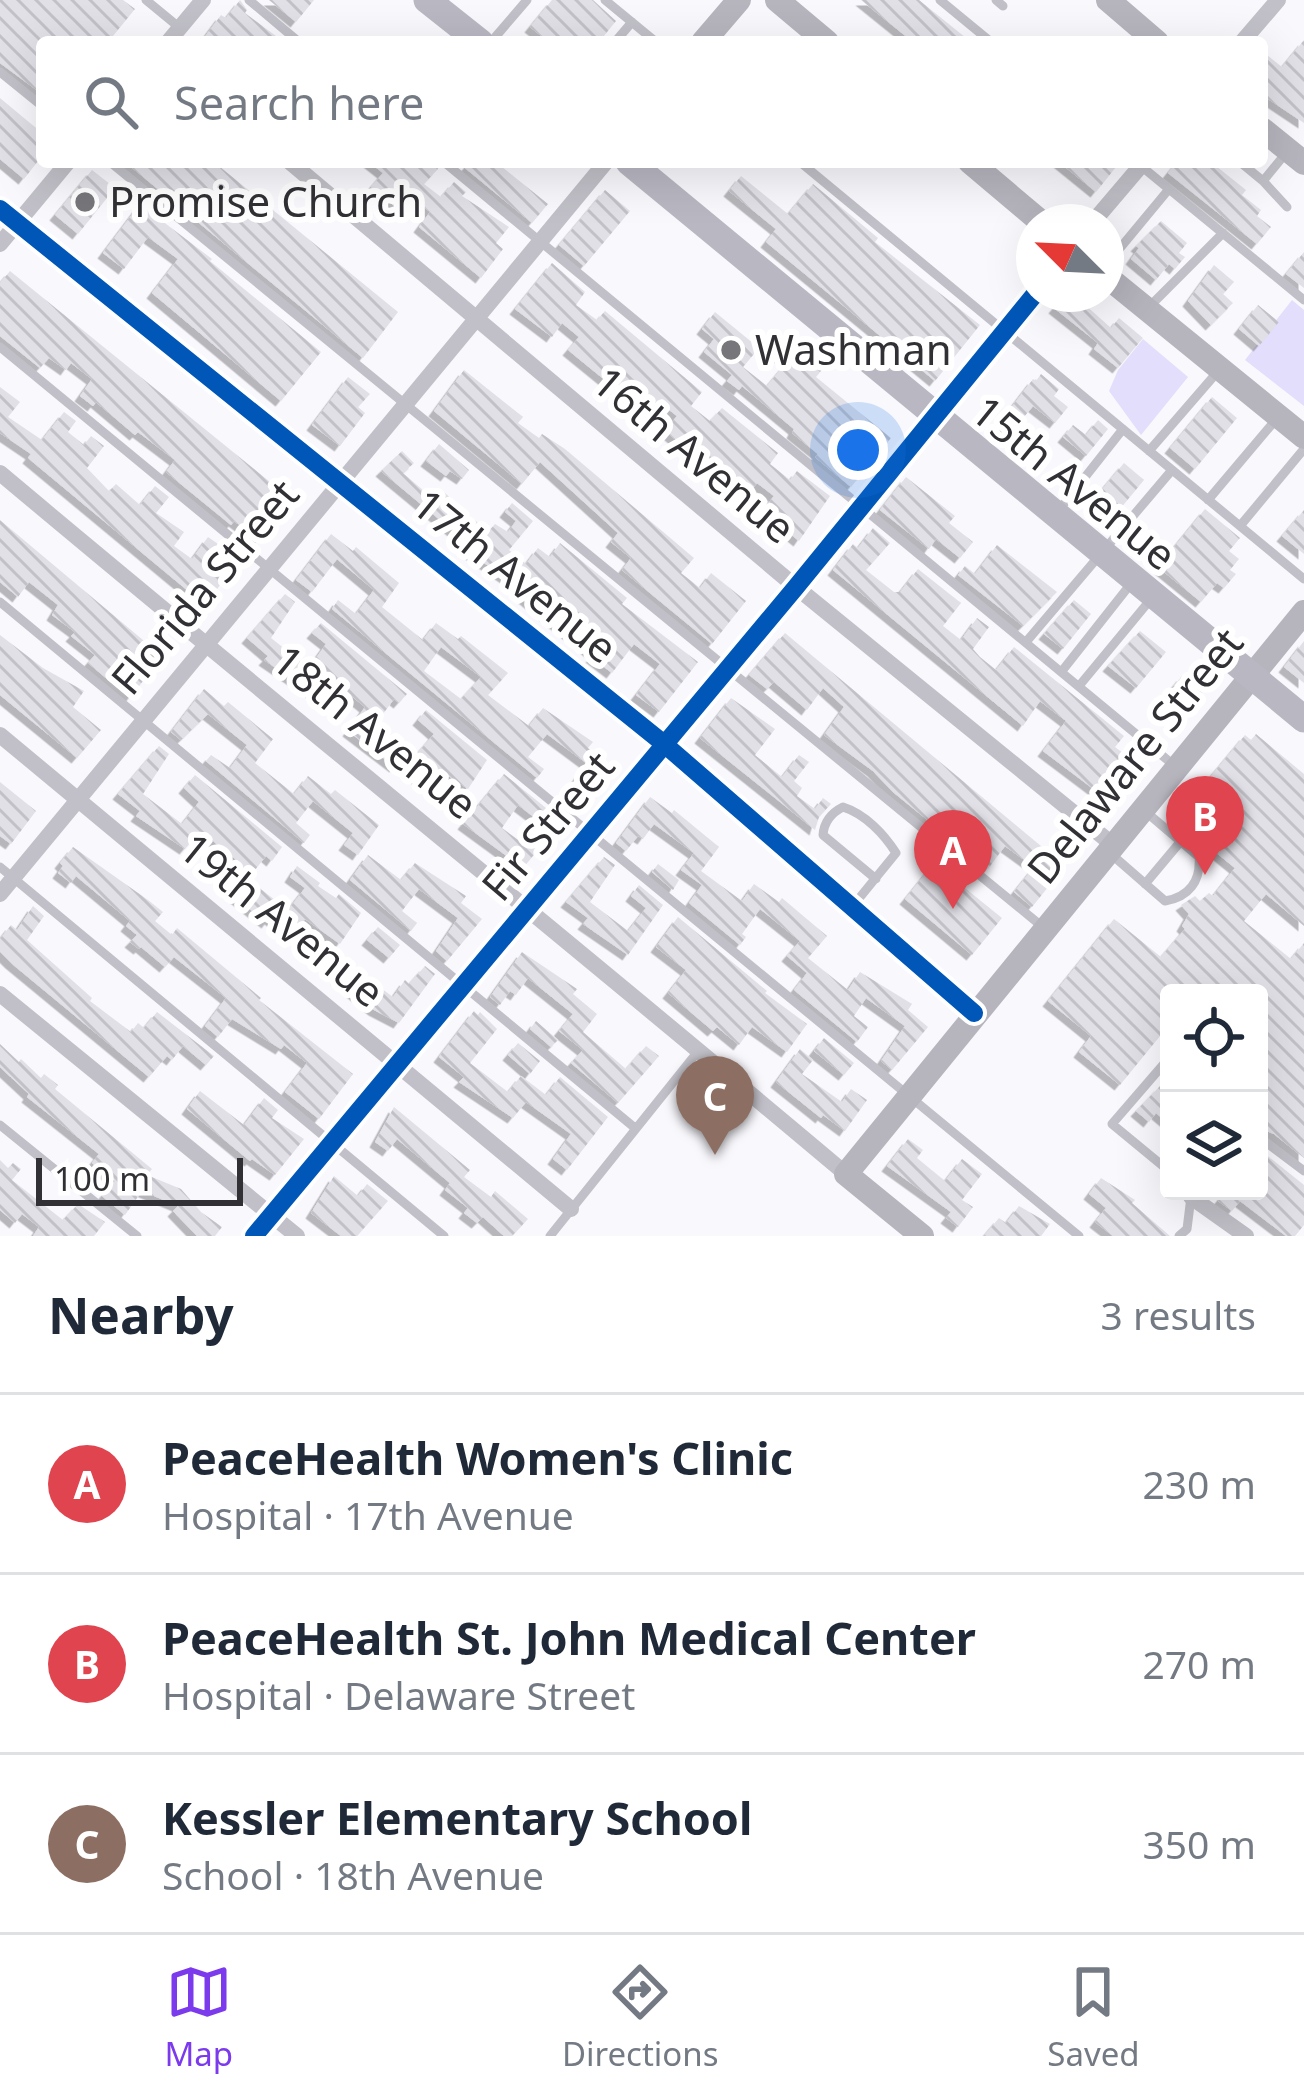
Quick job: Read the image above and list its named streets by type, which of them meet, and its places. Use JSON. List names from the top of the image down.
{
  "streets": {
    "main road": ["15th Avenue"],
    "street": [
      "16th Avenue",
      "17th Avenue",
      "Florida Street",
      "18th Avenue",
      "Delaware Street",
      "Fir Street",
      "19th Avenue"
    ]
  },
  "crossings": [
    ["16th Avenue", "Florida Street"],
    ["16th Avenue", "Delaware Street"],
    ["16th Avenue", "Fir Street"],
    ["15th Avenue", "Delaware Street"],
    ["15th Avenue", "Fir Street"],
    ["17th Avenue", "Florida Street"],
    ["17th Avenue", "Delaware Street"],
    ["17th Avenue", "Fir Street"],
    ["Florida Street", "18th Avenue"],
    ["Florida Street", "19th Avenue"],
    ["18th Avenue", "Delaware Street"],
    ["18th Avenue", "Fir Street"],
    ["Fir Street", "19th Avenue"]
  ],
  "places": ["Promise Church", "Washman"],
  "scale_bar": "100 m",
  "north": "top left",
  "page": {
    "search": "Search here",
    "pins": ["B", "A", "C"],
    "scale": "100 m",
    "heading": ["Nearby", "3 results"],
    "list": [
      {
        "mark": "A",
        "name": "PeaceHealth Women's Clinic",
        "note": "Hospital · 17th Avenue",
        "value": "230 m"
      },
      {
        "mark": "B",
        "name": "PeaceHealth St. John Medical Center",
        "note": "Hospital · Delaware Street",
        "value": "270 m"
      },
      {
        "mark": "C",
        "name": "Kessler Elementary School",
        "note": "School · 18th Avenue",
        "value": "350 m"
      }
    ],
    "nav": ["Map", "Directions", "Saved"]
  }
}
